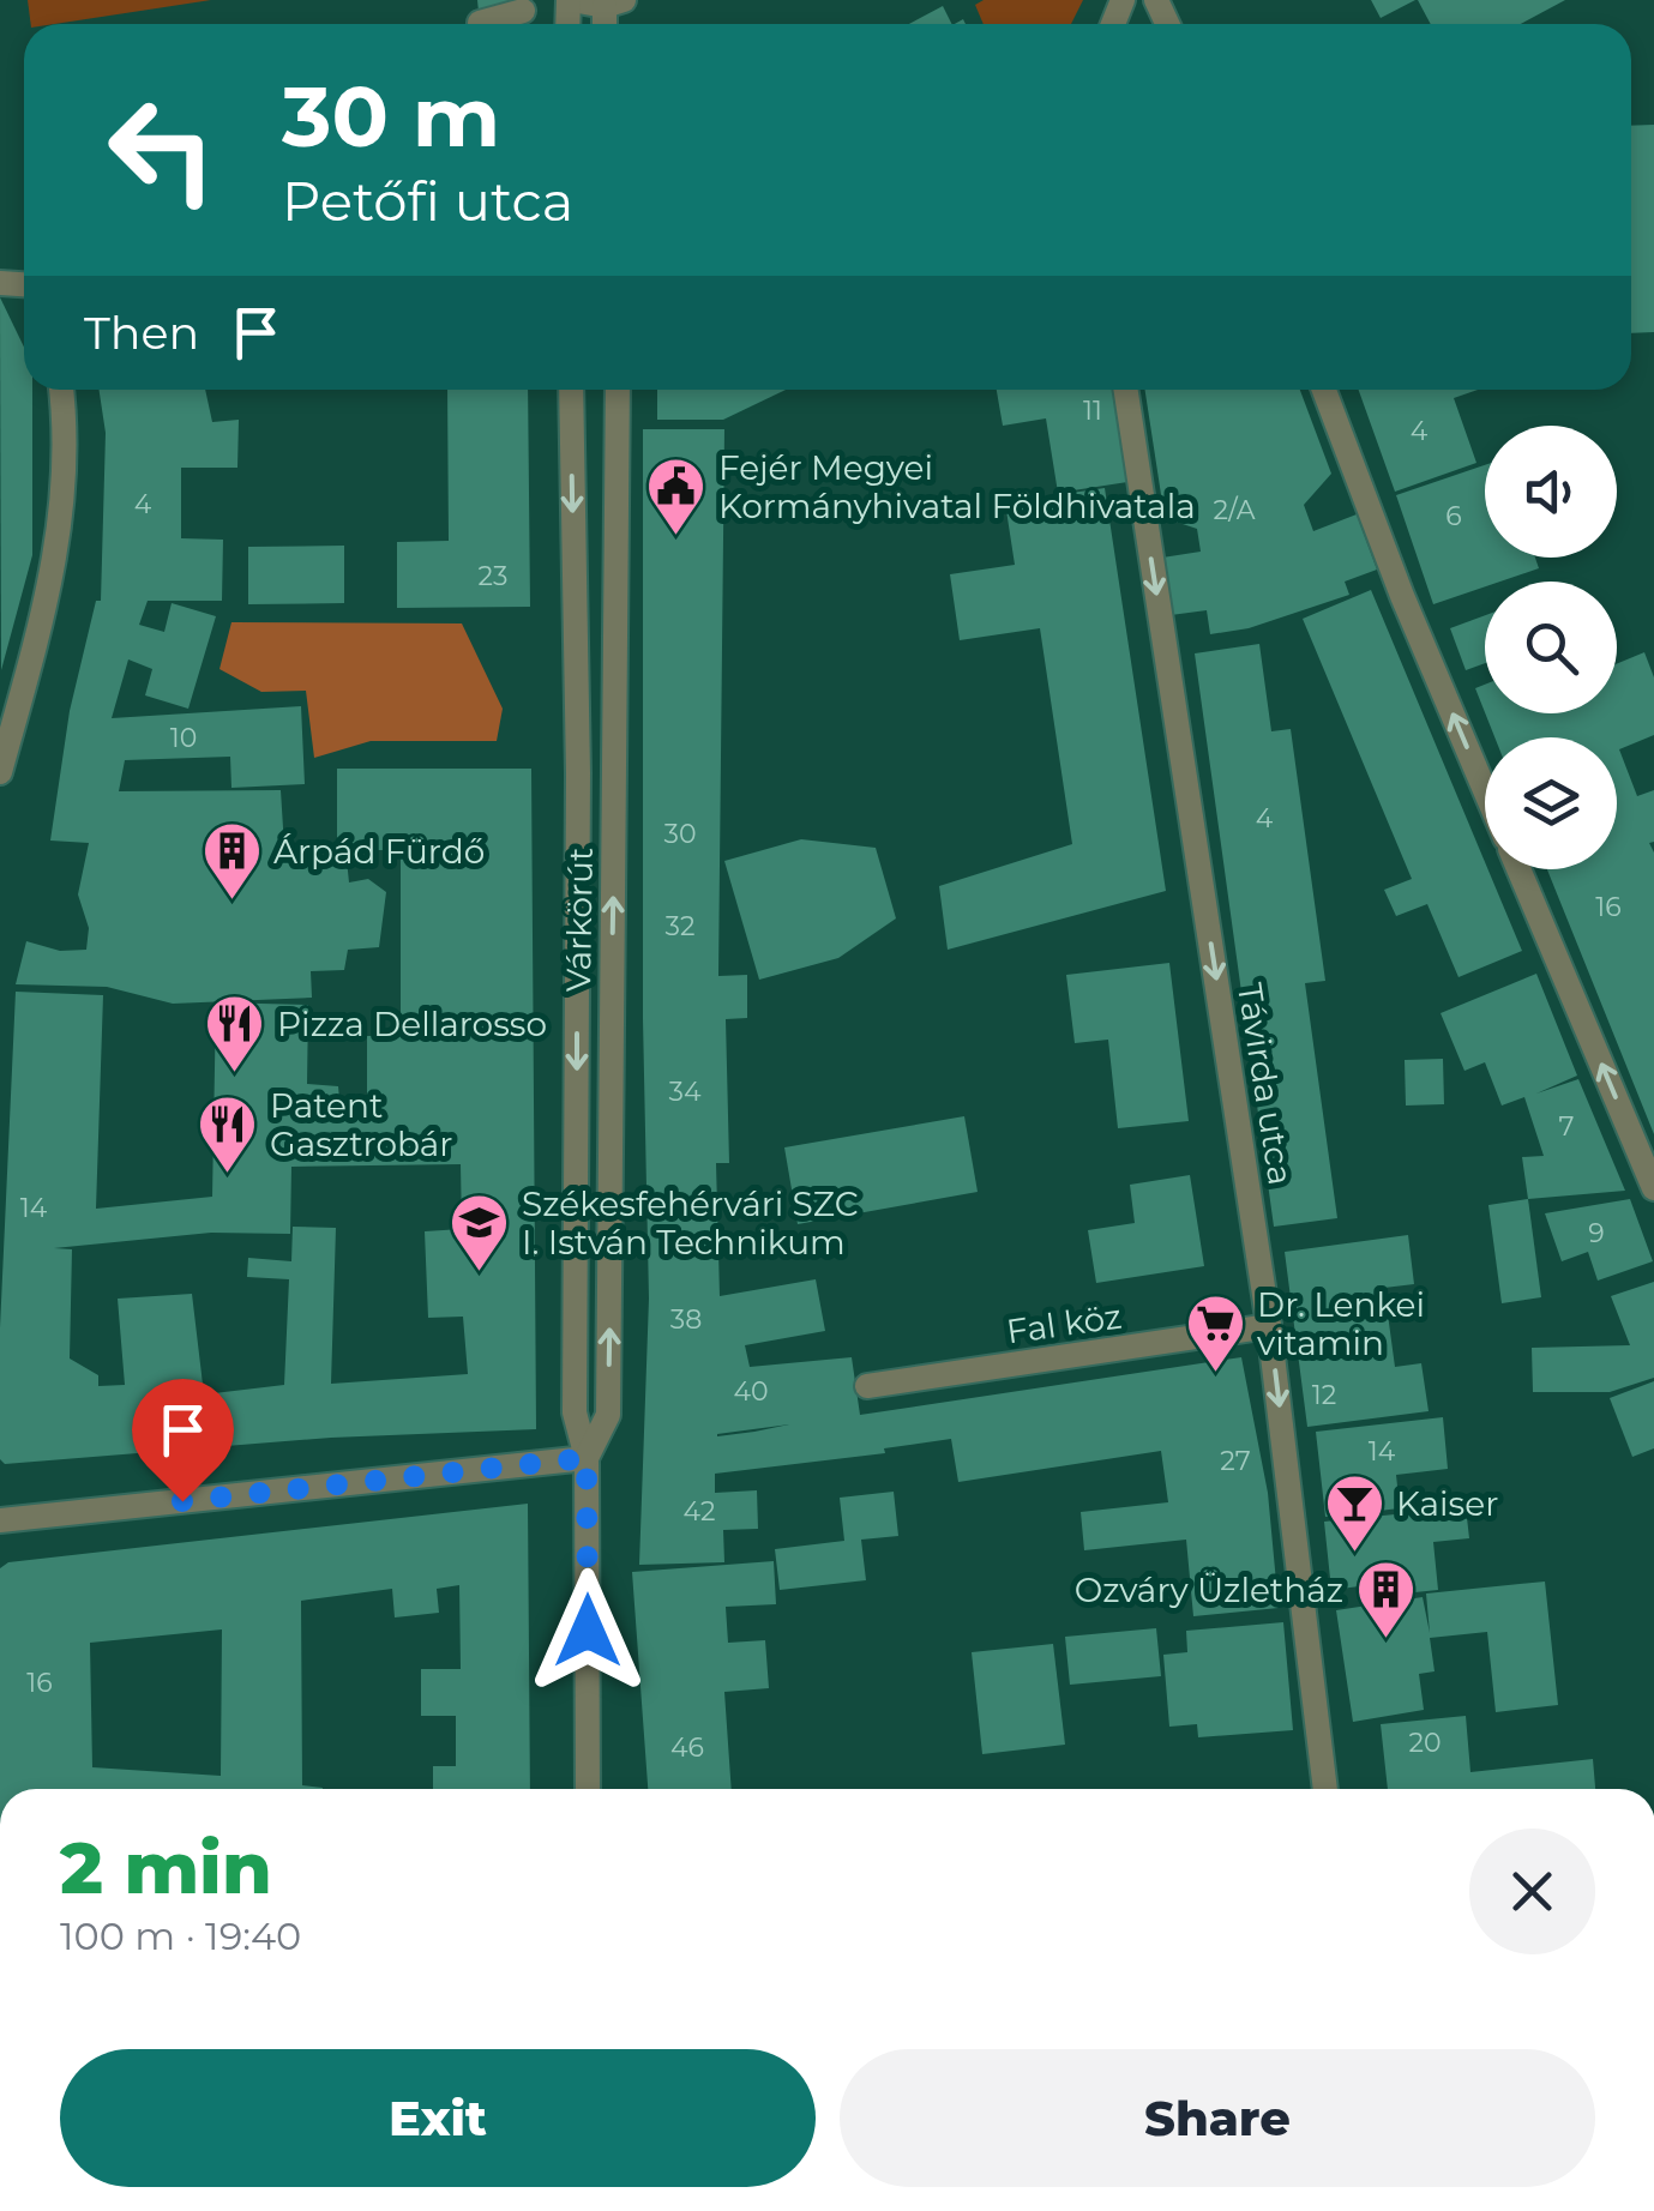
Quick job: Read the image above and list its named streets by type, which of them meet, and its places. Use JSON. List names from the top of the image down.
{
  "streets": {
    "street": ["Várkörút", "Távirda utca", "Fal köz"]
  },
  "crossings": [
    ["Távirda utca", "Fal köz"]
  ],
  "one_way": ["Távirda utca"],
  "places": {
    "public building": ["Fejér Megyei Kormányhivatal Földhivatala"],
    "building": ["Árpád Fürdő", "Ozváry Üzletház"],
    "restaurant": ["Pizza Dellarosso", "Patent Gasztrobár"],
    "school or university": ["Székesfehérvári SZC I. István Technikum"],
    "supermarket": ["Dr. Lenkei vitamin"],
    "bar": ["Kaiser"]
  },
  "house_numbers": [
    "11",
    "4",
    "4",
    "2/A",
    "6",
    "23",
    "10",
    "4",
    "30",
    "16",
    "32",
    "34",
    "7",
    "14",
    "9",
    "38",
    "40",
    "12",
    "14",
    "27",
    "42",
    "16",
    "20",
    "46"
  ],
  "page": {
    "turn": ["30 m", "Petőfi utca"],
    "then": "Then",
    "heading": ["2 min", "100 m · 19:40"],
    "buttons": ["Exit", "Share"]
  }
}
